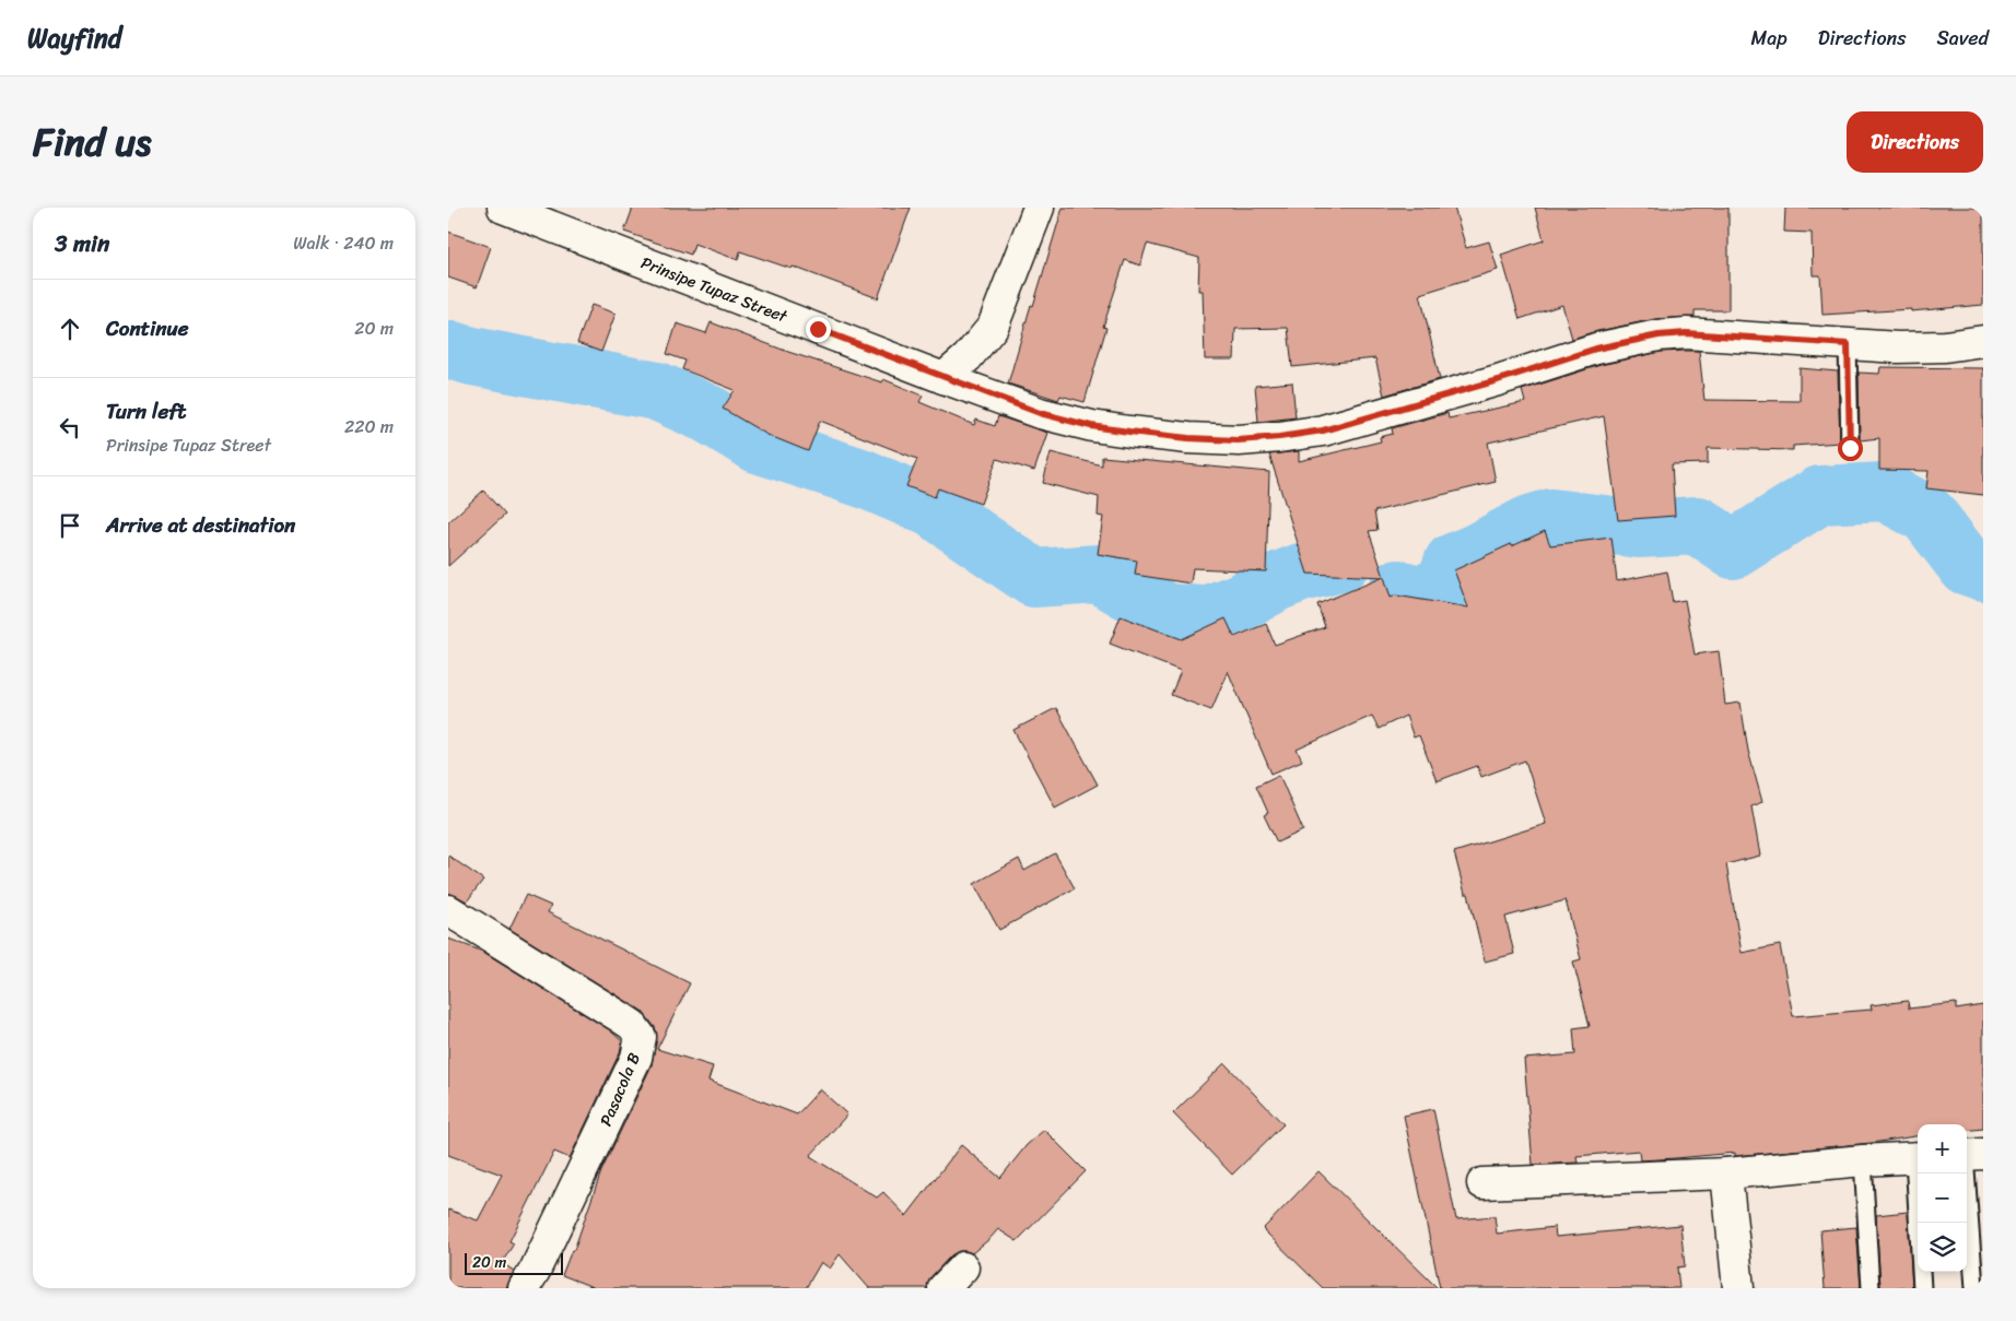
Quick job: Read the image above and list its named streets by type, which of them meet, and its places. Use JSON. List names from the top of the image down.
{
  "streets": {
    "street": ["Prinsipe Tupaz Street", "Pasacola B"]
  },
  "scale_bar": "20 m",
  "page": {
    "header": "Wayfind",
    "nav": ["Map", "Directions", "Saved"],
    "title": "Find us",
    "buttons": "Directions",
    "heading": ["3 min", "Walk · 240 m"],
    "list": [
      ["Continue", "20 m"],
      ["Turn left", "Prinsipe Tupaz Street", "220 m"],
      "Arrive at destination"
    ],
    "map_buttons": ["+", "−"],
    "scale": "20 m"
  }
}
